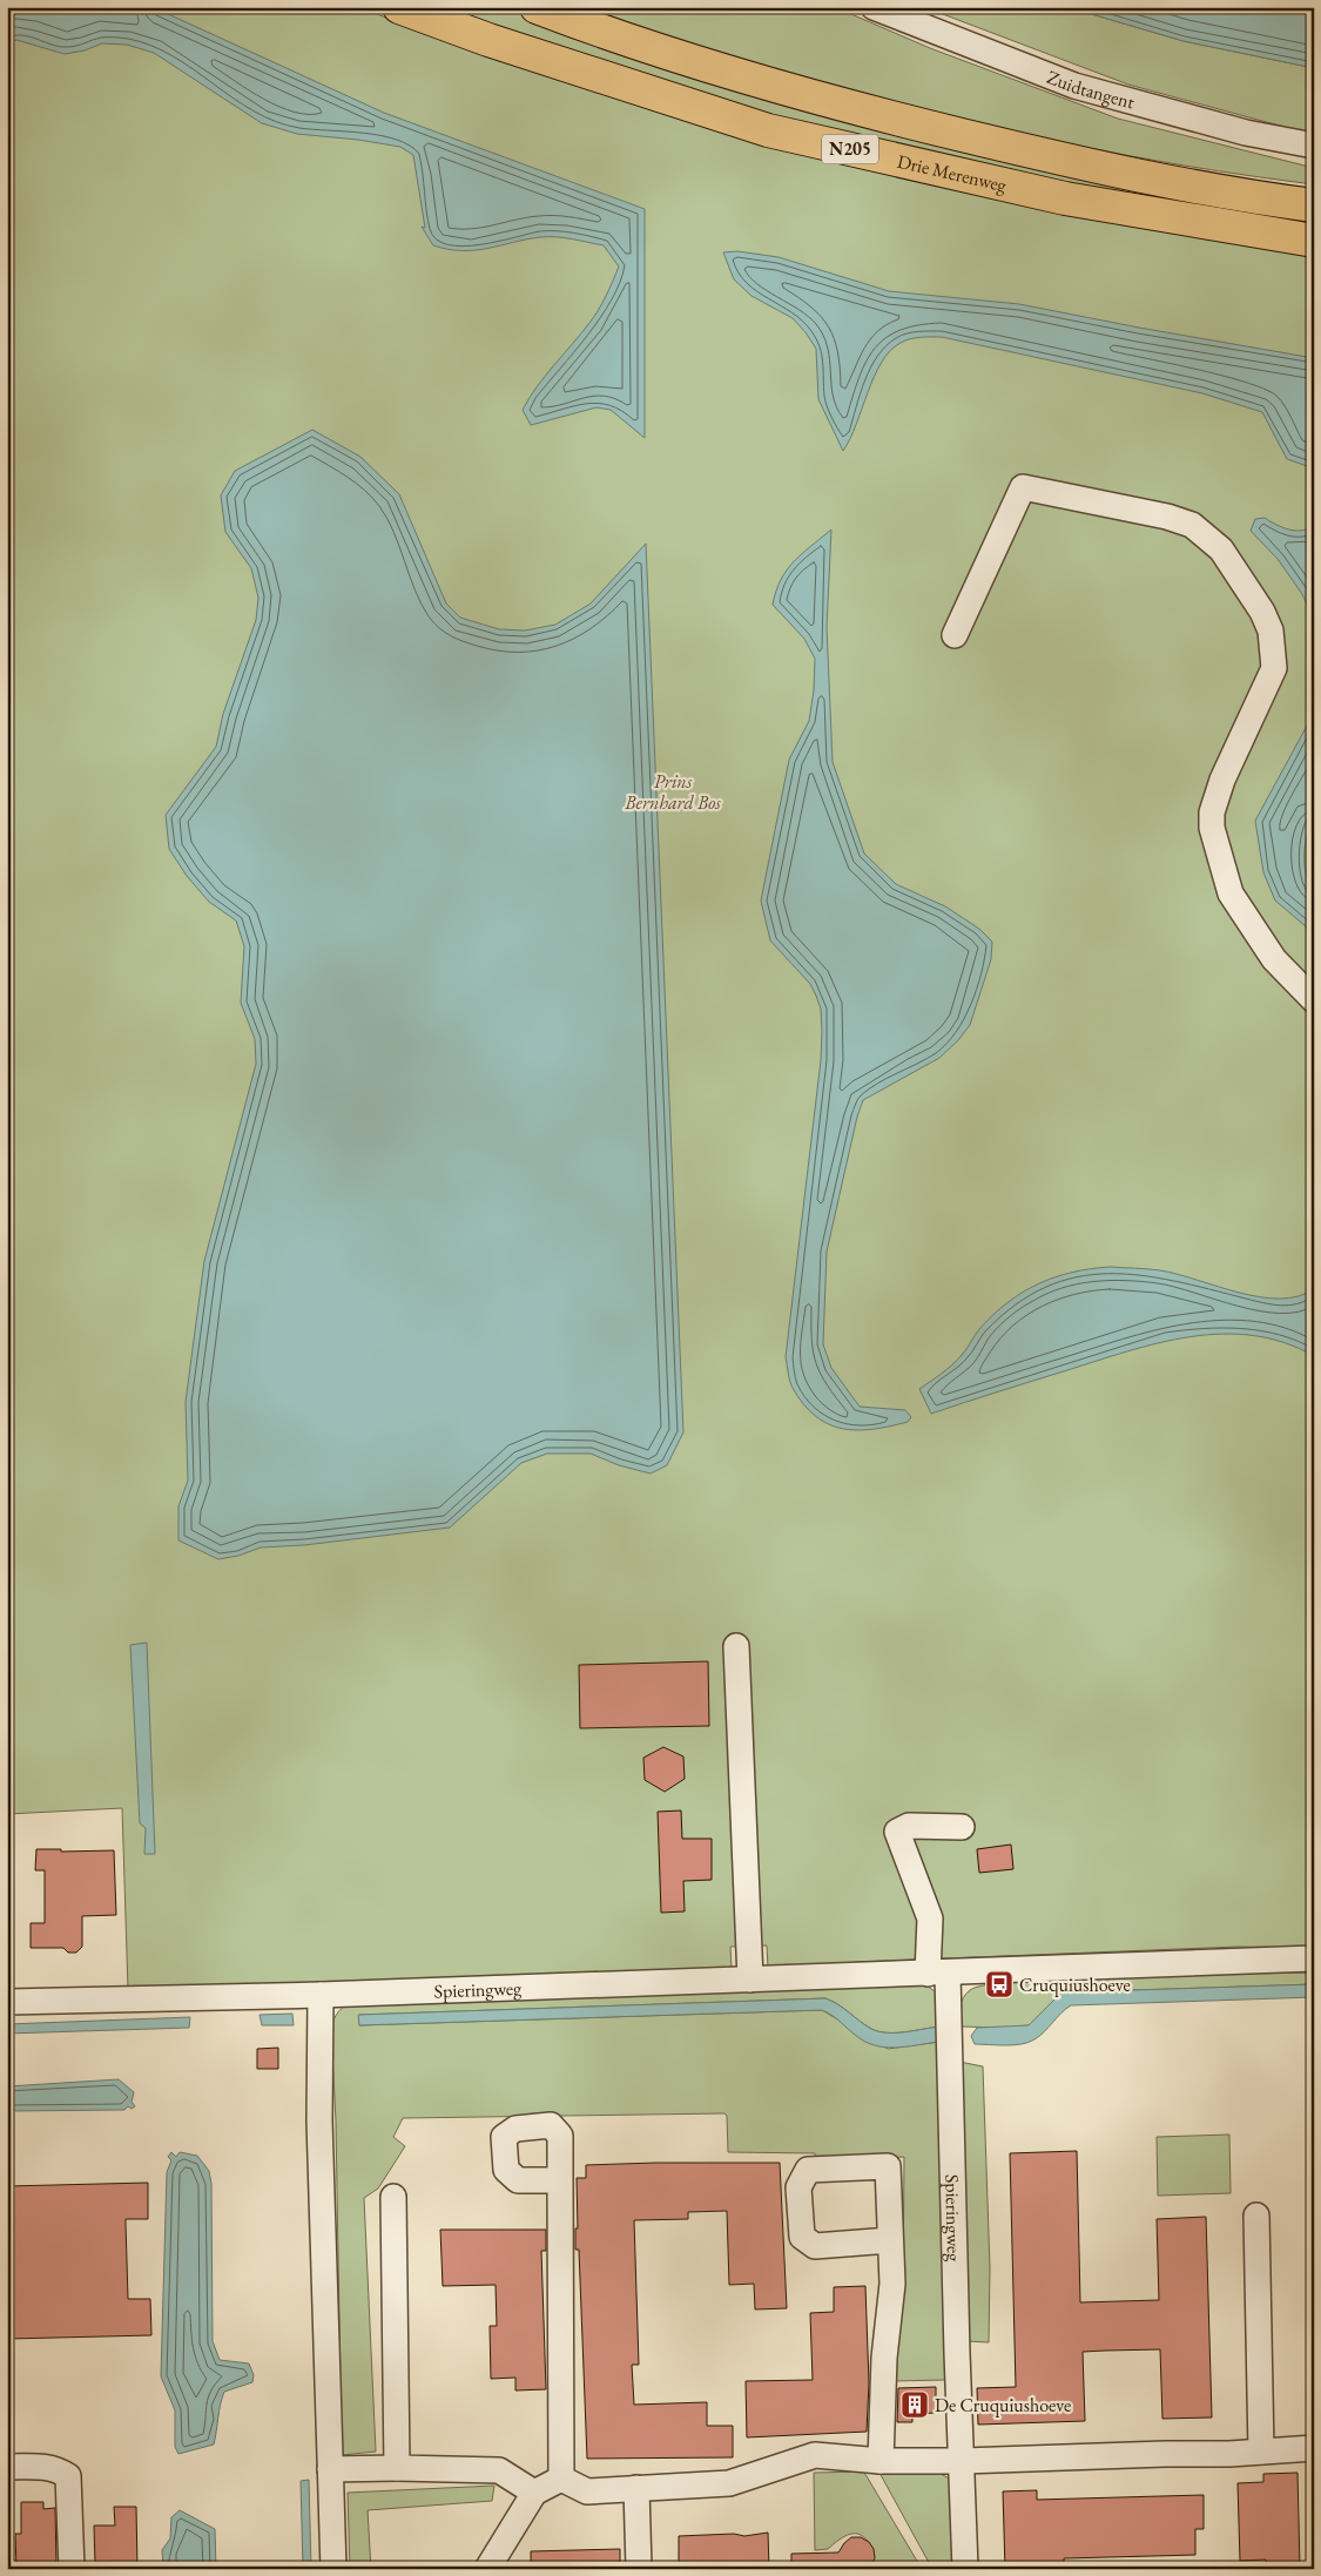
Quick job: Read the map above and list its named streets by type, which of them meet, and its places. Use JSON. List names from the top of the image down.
{
  "streets": {
    "highway": ["N205", "Drie Merenweg"],
    "street": ["Zuidtangent", "Spieringweg"]
  },
  "parks": ["Prins Bernhard Bos"],
  "places": {
    "bus stop": ["Cruquiushoeve"],
    "building": ["De Cruquiushoeve"]
  }
}
